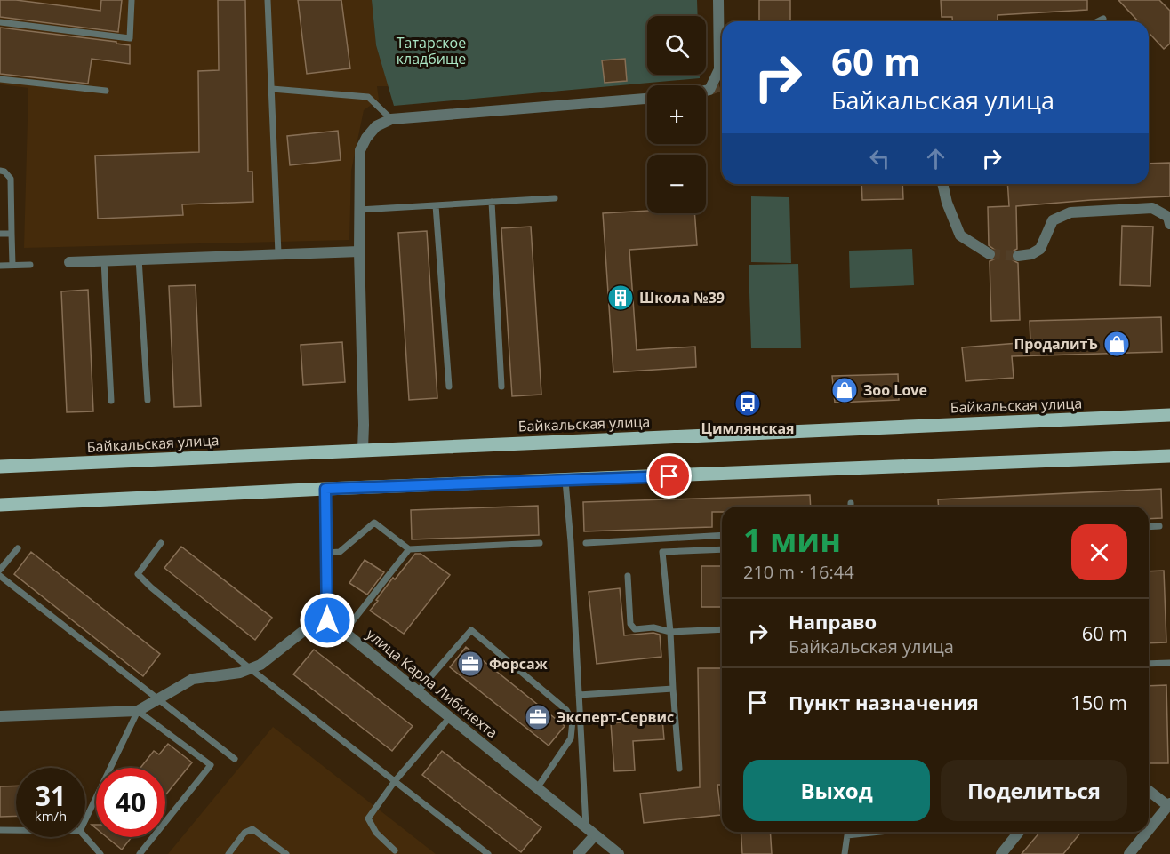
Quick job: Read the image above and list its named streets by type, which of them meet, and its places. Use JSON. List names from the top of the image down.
{
  "streets": {
    "main road": ["Байкальская улица"],
    "street": ["улица Карла Либкнехта"]
  },
  "parks": ["Татарское кладбище"],
  "places": {
    "building": ["Школа №39"],
    "shop": ["ПродалитЪ", "Зоо Love"],
    "bus stop": ["Цимлянская"],
    "office": ["Форсаж", "Эксперт-Сервис"]
  },
  "page": {
    "map_buttons": ["+", "−"],
    "turn": ["60 m", "Байкальская улица"],
    "heading": ["1 мин", "210 m · 16:44"],
    "list": [
      {
        "name": "Направо",
        "note": "Байкальская улица",
        "value": "60 m"
      },
      {
        "name": "Пункт назначения",
        "value": "150 m"
      }
    ],
    "buttons": ["Выход", "Поделиться"],
    "speed": "31 km/h",
    "limit": "40"
  }
}
